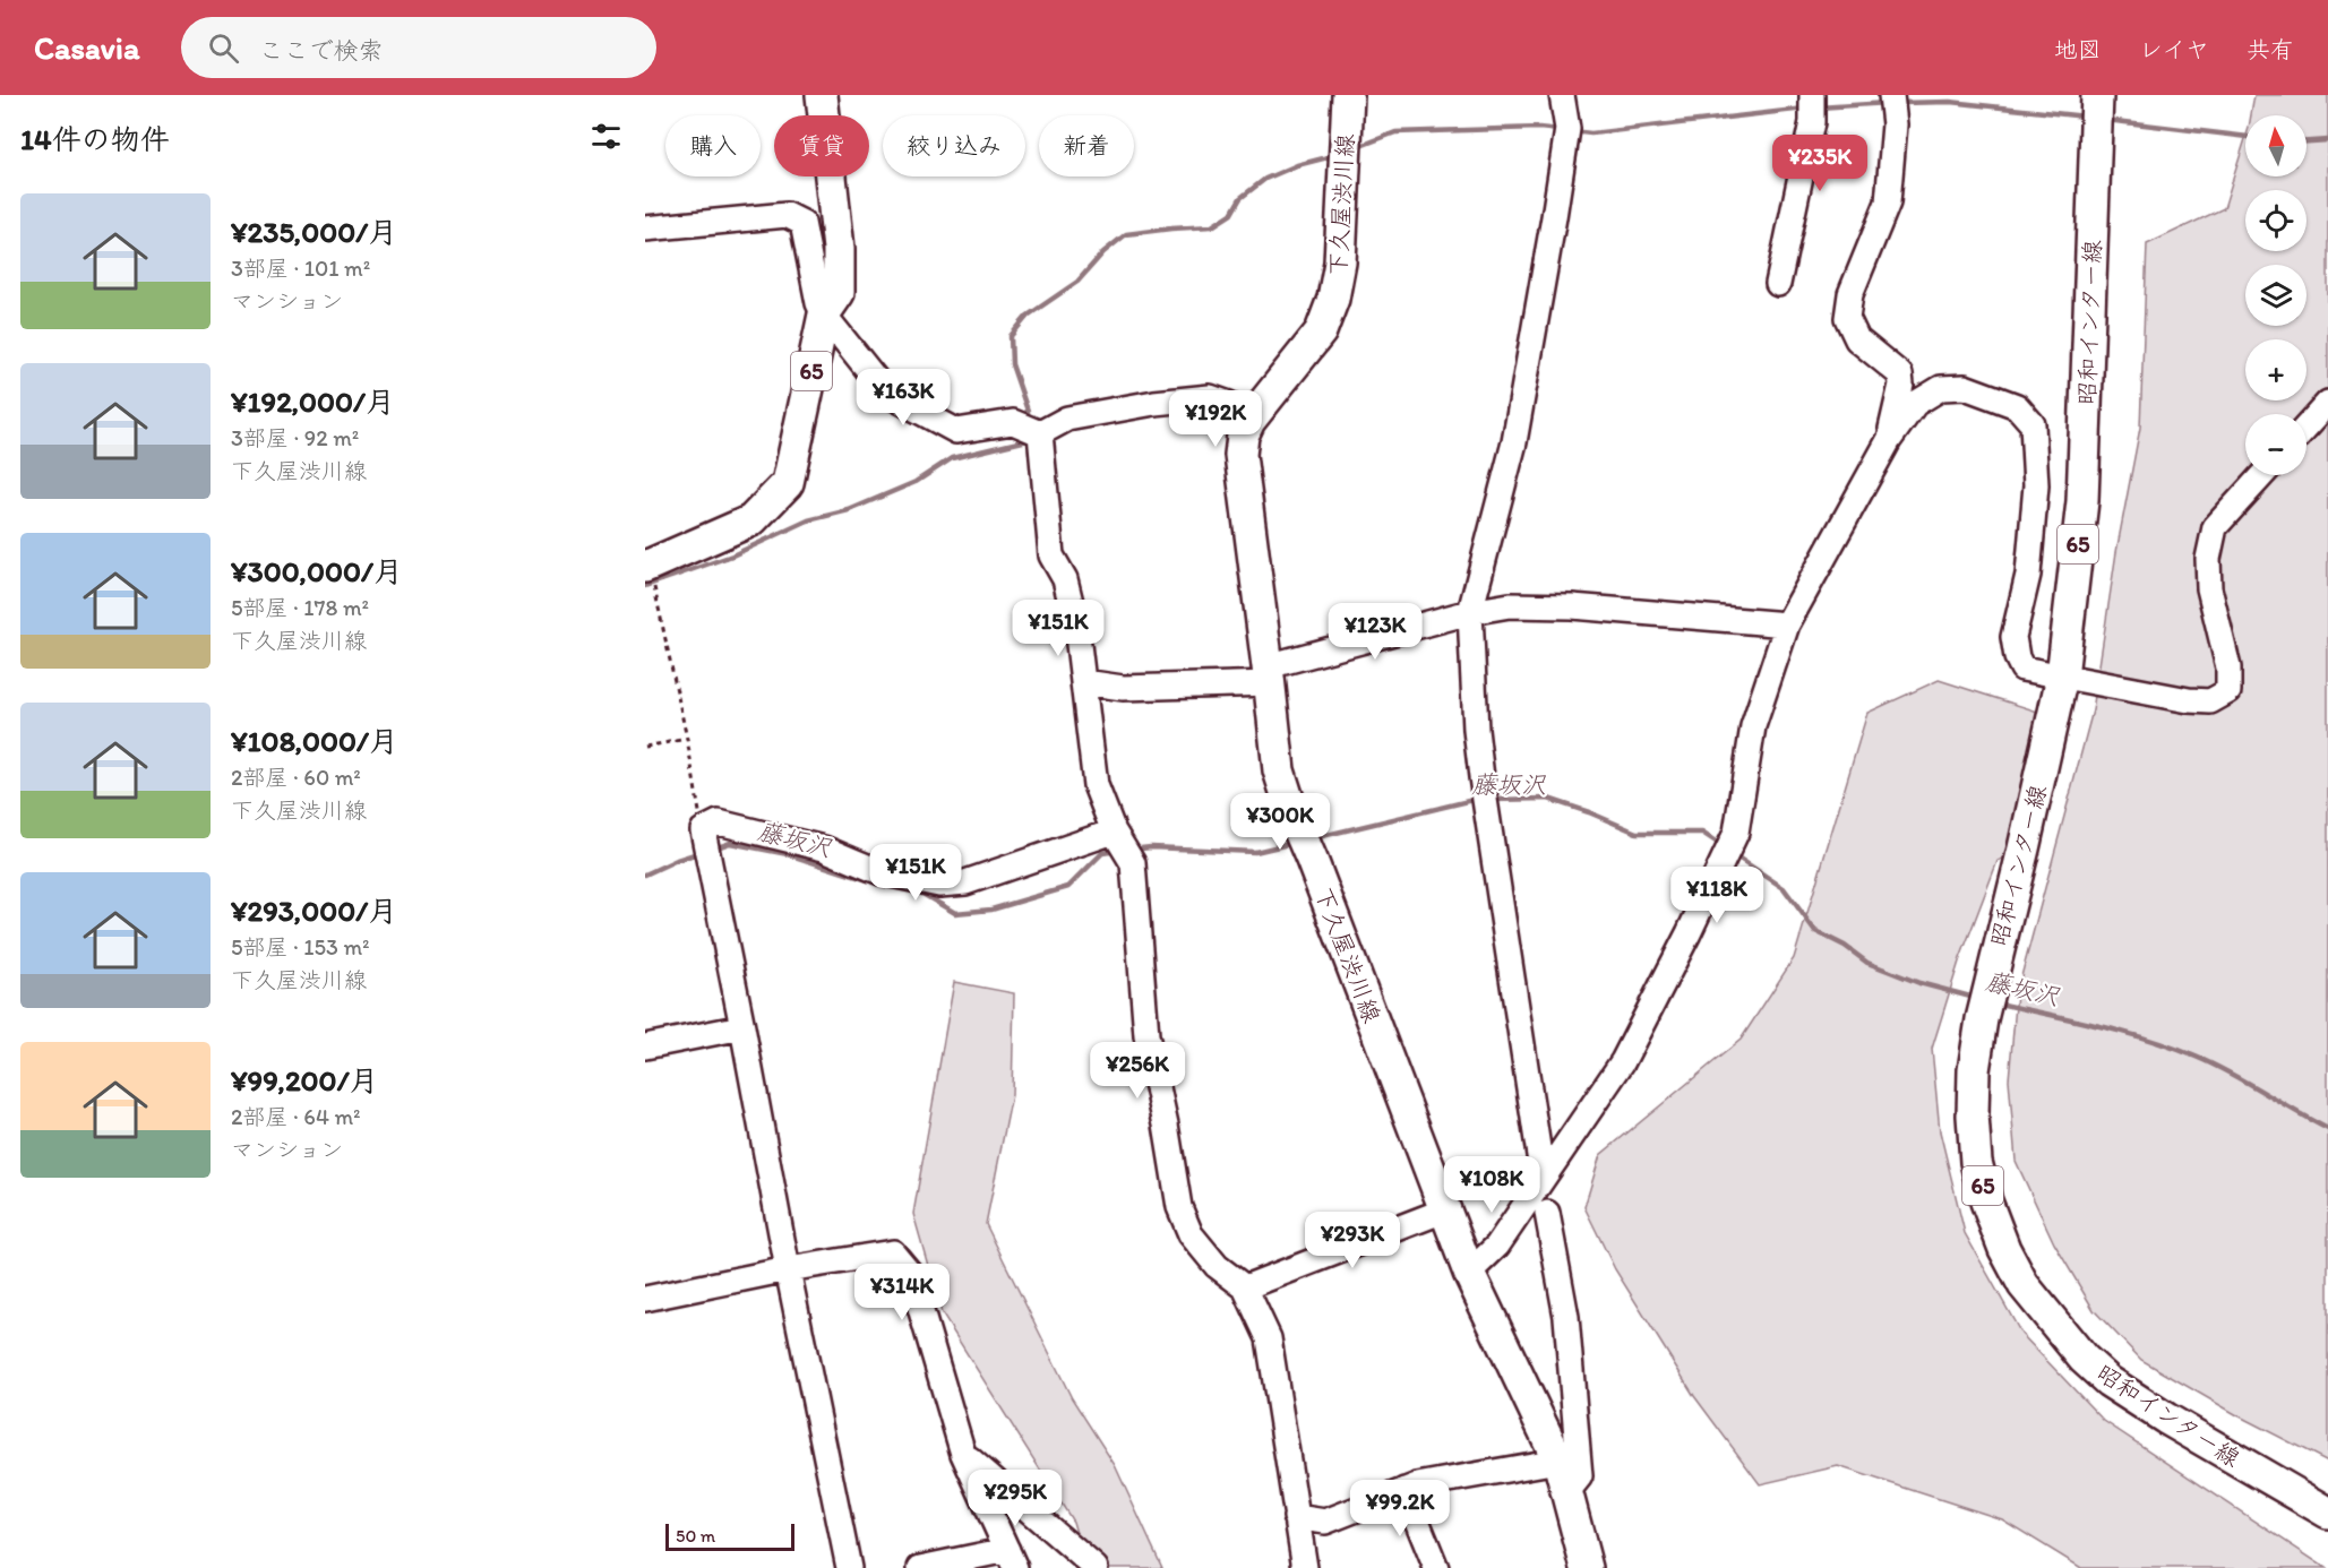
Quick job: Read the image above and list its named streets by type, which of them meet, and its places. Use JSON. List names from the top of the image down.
{
  "streets": {
    "main road": ["下久屋渋川線", "昭和インター線", "65"]
  },
  "water": ["藤坂沢"],
  "scale_bar": "50 m",
  "north": "top",
  "page": {
    "header": "Casavia",
    "search": "ここで検索",
    "nav": ["地図", "レイヤ", "共有"],
    "heading": "14件の物件",
    "map_buttons": ["+", "−"],
    "chip": [
      "購入",
      "賃貸",
      "絞り込み",
      "新着"
    ],
    "price": [
      "¥235K",
      "¥163K",
      "¥192K",
      "¥151K",
      "¥123K",
      "¥300K",
      "¥151K",
      "¥118K",
      "¥256K",
      "¥108K",
      "¥293K",
      "¥314K",
      "¥295K",
      "¥99.2K"
    ],
    "list": [
      {
        "name": "¥235,000/月",
        "note": "3部屋 · 101 m² · マンション"
      },
      {
        "name": "¥192,000/月",
        "note": "3部屋 · 92 m² · 下久屋渋川線"
      },
      {
        "name": "¥300,000/月",
        "note": "5部屋 · 178 m² · 下久屋渋川線"
      },
      {
        "name": "¥108,000/月",
        "note": "2部屋 · 60 m² · 下久屋渋川線"
      },
      {
        "name": "¥293,000/月",
        "note": "5部屋 · 153 m² · 下久屋渋川線"
      },
      {
        "name": "¥99,200/月",
        "note": "2部屋 · 64 m² · マンション"
      }
    ],
    "scale": "50 m"
  }
}
